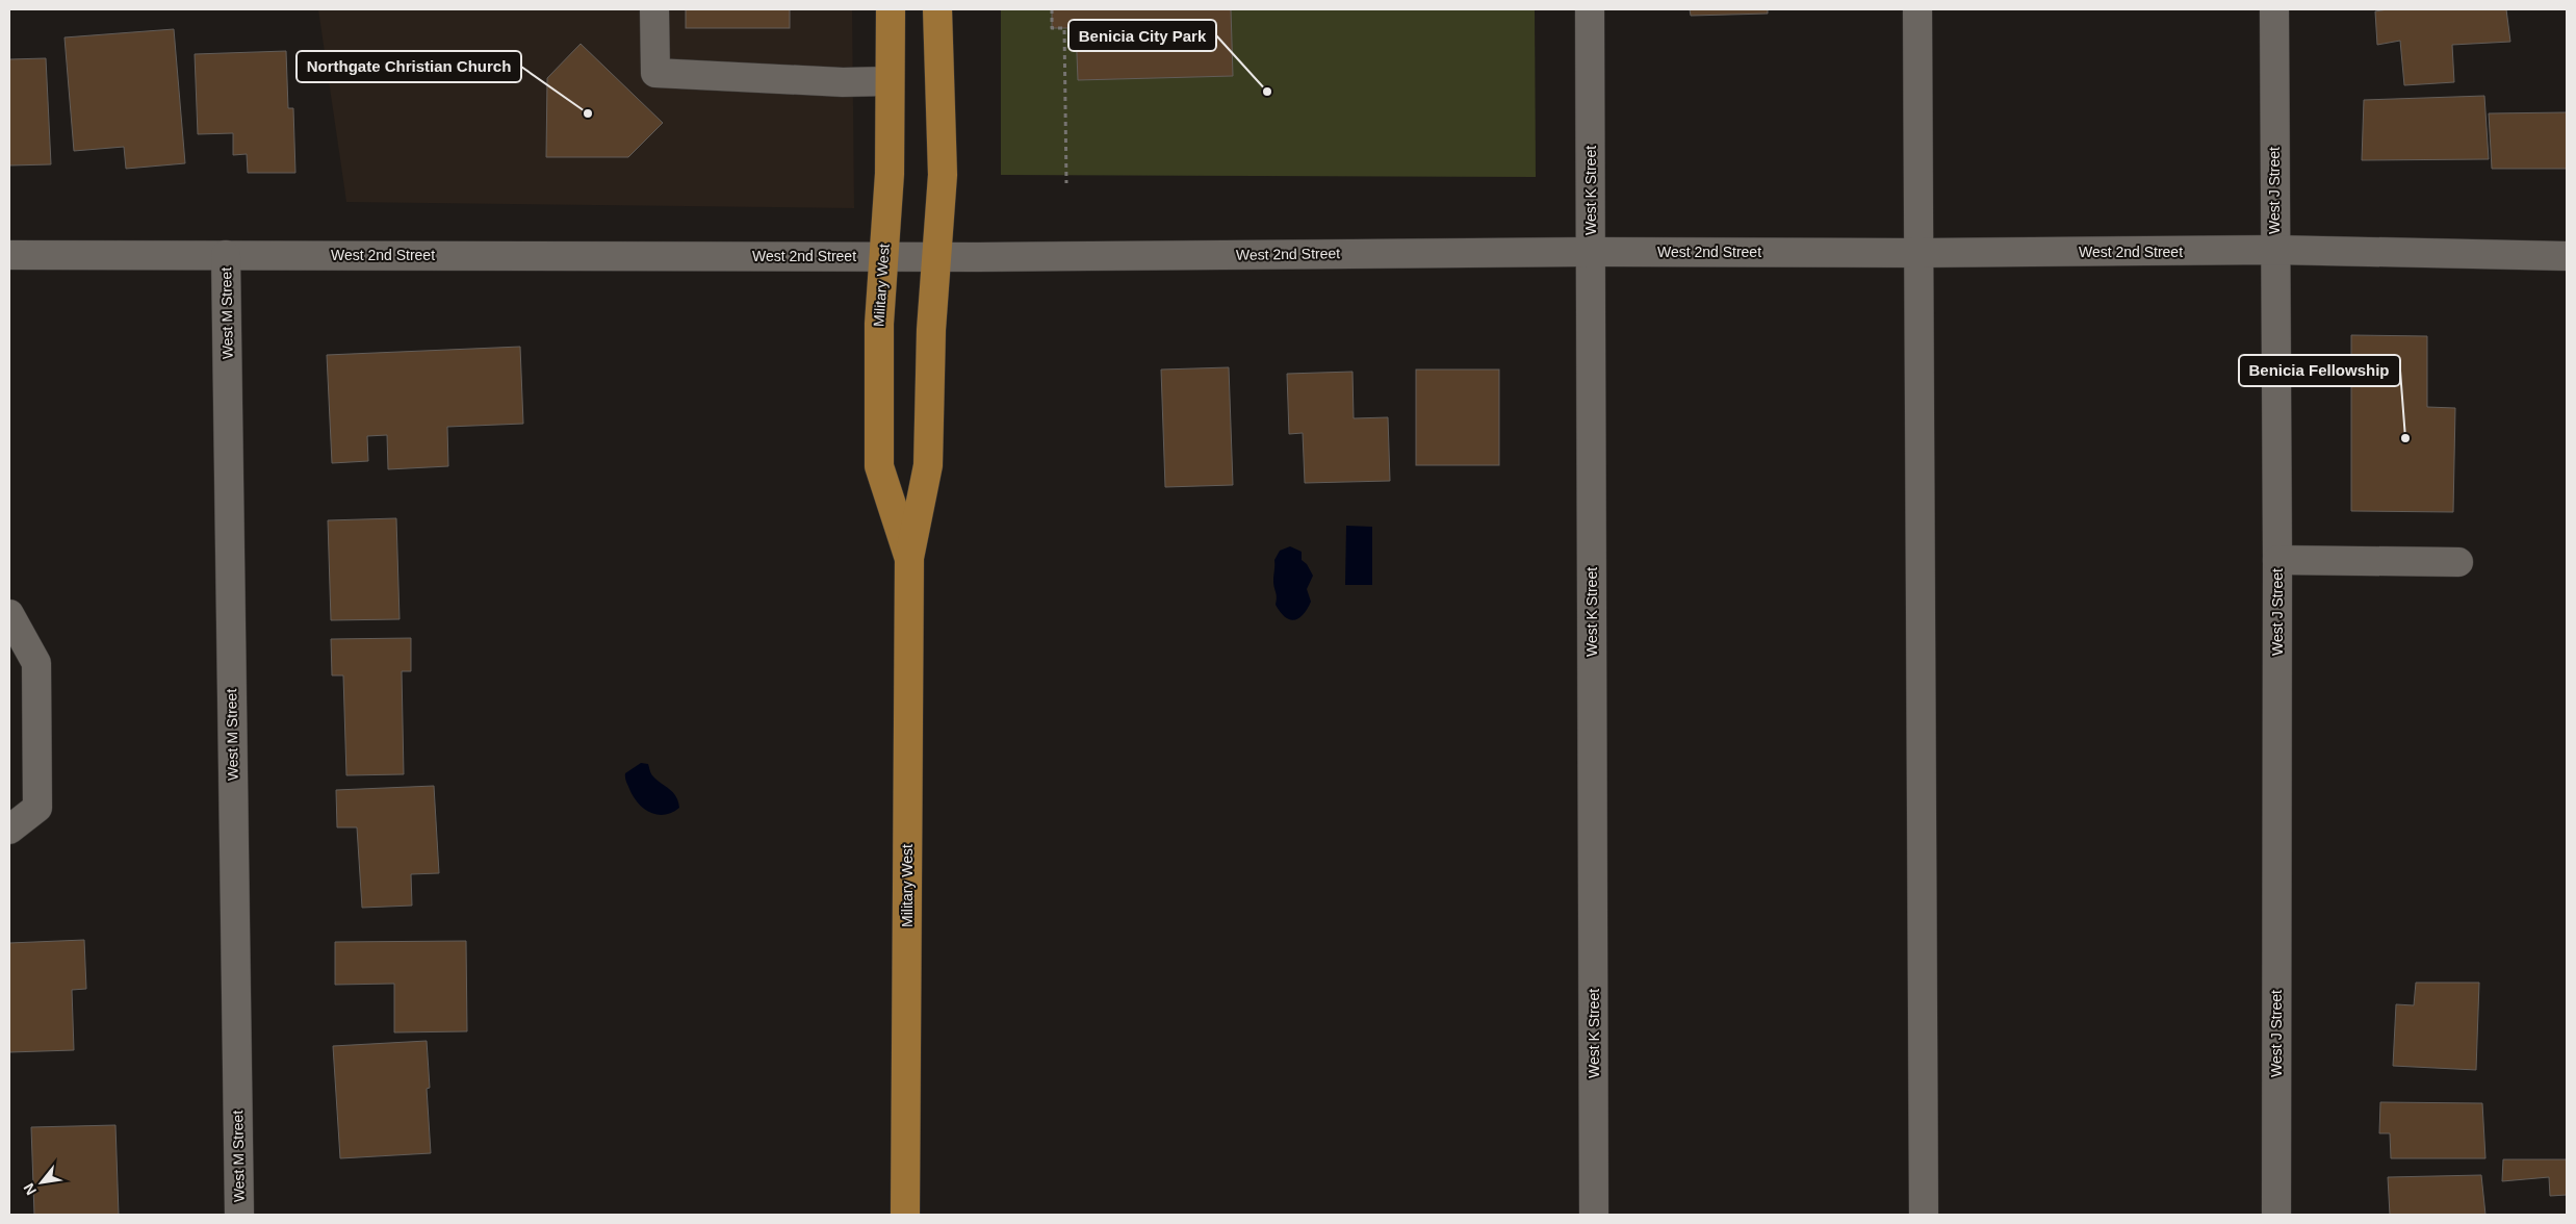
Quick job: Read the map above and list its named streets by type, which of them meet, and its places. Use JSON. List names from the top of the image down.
{
  "streets": {
    "main road": ["Military West"],
    "street": [
      "West K Street",
      "West J Street",
      "West 2nd Street",
      "West M Street"
    ]
  },
  "crossings": [
    ["West K Street", "West 2nd Street"],
    ["West J Street", "West 2nd Street"],
    ["West 2nd Street", "Military West"],
    ["West 2nd Street", "West M Street"]
  ],
  "places": ["Benicia City Park", "Northgate Christian Church", "Benicia Fellowship"],
  "north": "bottom left"
}
